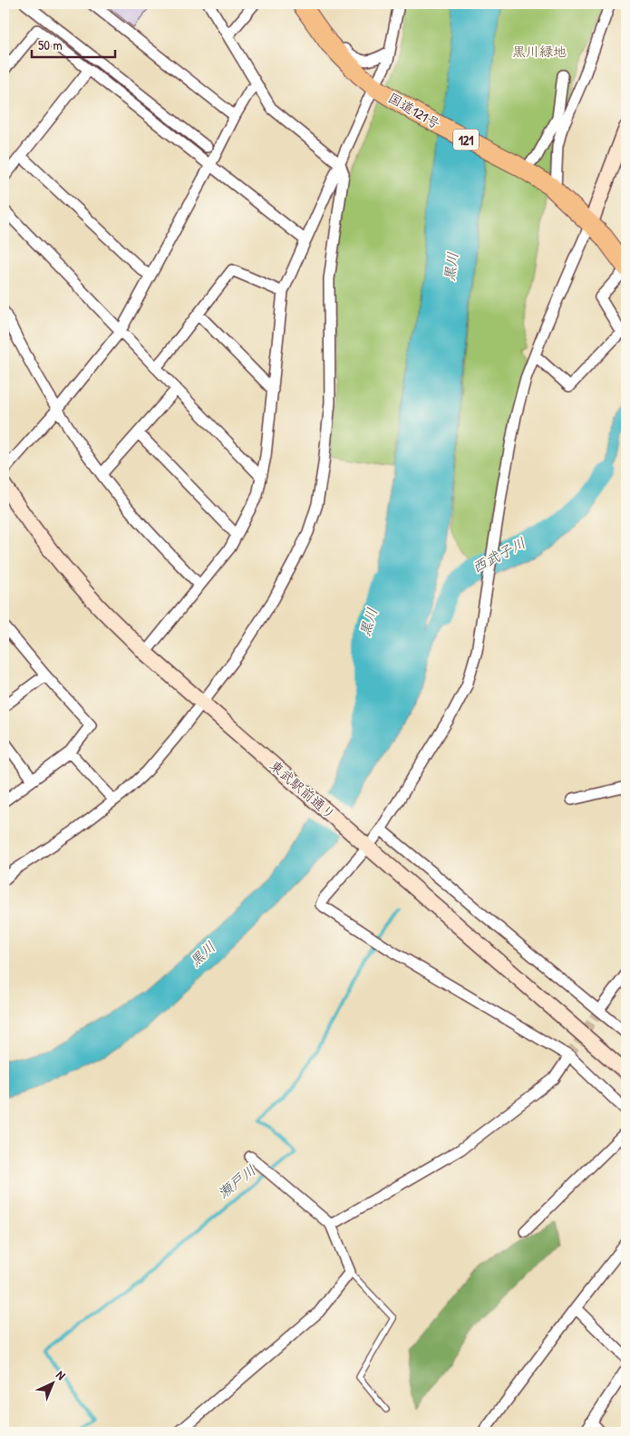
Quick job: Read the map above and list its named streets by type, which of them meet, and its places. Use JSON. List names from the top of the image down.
{
  "streets": {
    "highway": ["国道121号", "121"],
    "street": ["東武駅前通り"]
  },
  "water": ["黒川", "西武子川", "瀬戸川"],
  "parks": ["黒川緑地"],
  "scale_bar": "50 m",
  "north": "top right"
}
